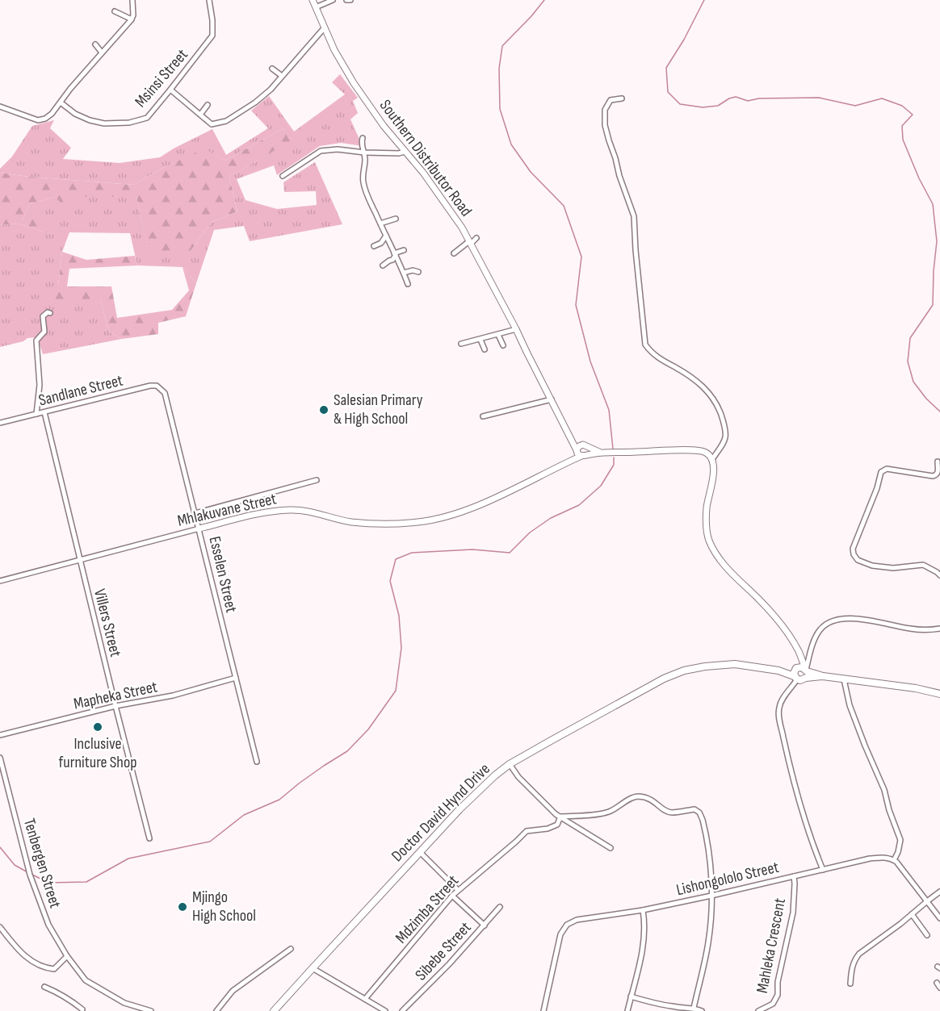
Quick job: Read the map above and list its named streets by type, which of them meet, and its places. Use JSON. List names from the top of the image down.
{
  "streets": {
    "main road": ["Doctor David Hynd Drive"],
    "street": [
      "Msinsi Street",
      "Southern Distributor Road",
      "Sandlane Street",
      "Mhlakuvane Street",
      "Esselen Street",
      "Villers Street",
      "Mapheka Street",
      "Tenbergen Street",
      "Lishongololo Street",
      "Mdzimba Street",
      "Mahleka Crescent",
      "Sibebe Street"
    ]
  },
  "crossings": [
    ["Southern Distributor Road", "Mhlakuvane Street"],
    ["Sandlane Street", "Esselen Street"],
    ["Sandlane Street", "Villers Street"],
    ["Mhlakuvane Street", "Esselen Street"],
    ["Mhlakuvane Street", "Villers Street"],
    ["Esselen Street", "Mapheka Street"],
    ["Villers Street", "Mapheka Street"],
    ["Lishongololo Street", "Mahleka Crescent"]
  ],
  "places": ["Salesian Primary & High School", "Inclusive furniture Shop", "Mjingo High School"]
}
